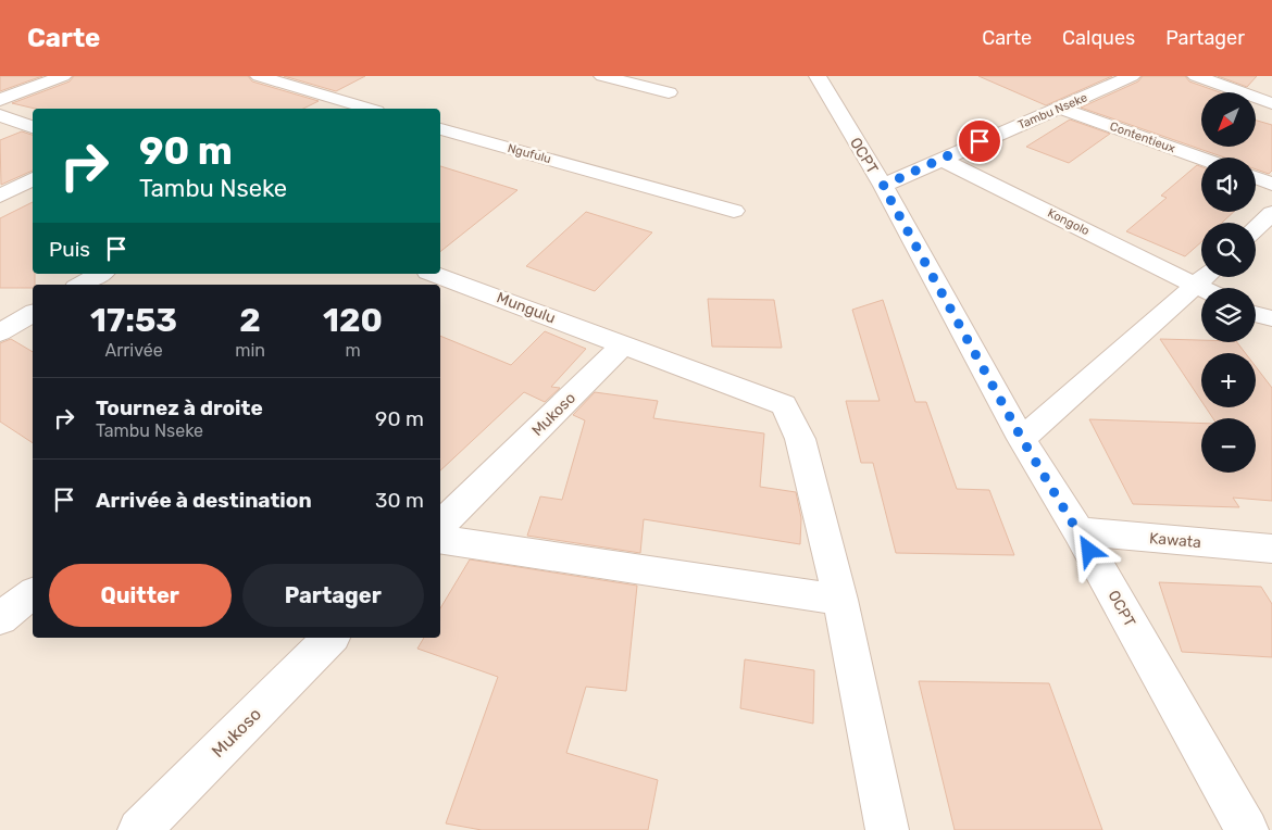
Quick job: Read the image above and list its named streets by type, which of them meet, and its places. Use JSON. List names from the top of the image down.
{
  "streets": {
    "street": [
      "Tambu Nseke",
      "Contentieux",
      "Ngufulu",
      "OCPT",
      "Kongolo",
      "Mungulu",
      "Mukoso",
      "Kawata"
    ]
  },
  "crossings": [
    ["Tambu Nseke", "Contentieux"],
    ["Tambu Nseke", "OCPT"],
    ["Tambu Nseke", "Kongolo"],
    ["OCPT", "Kawata"],
    ["Mungulu", "Mukoso"]
  ],
  "north": "bottom left",
  "page": {
    "header": "Carte",
    "nav": ["Carte", "Calques", "Partager"],
    "map_buttons": ["+", "−"],
    "turn": ["90 m", "Tambu Nseke"],
    "then": "Puis",
    "eta": [
      "17:53",
      "Arrivée",
      "2",
      "min",
      "120",
      "m"
    ],
    "list": [
      {
        "name": "Tournez à droite",
        "note": "Tambu Nseke",
        "value": "90 m"
      },
      {
        "name": "Arrivée à destination",
        "value": "30 m"
      }
    ],
    "buttons": ["Quitter", "Partager"]
  }
}
